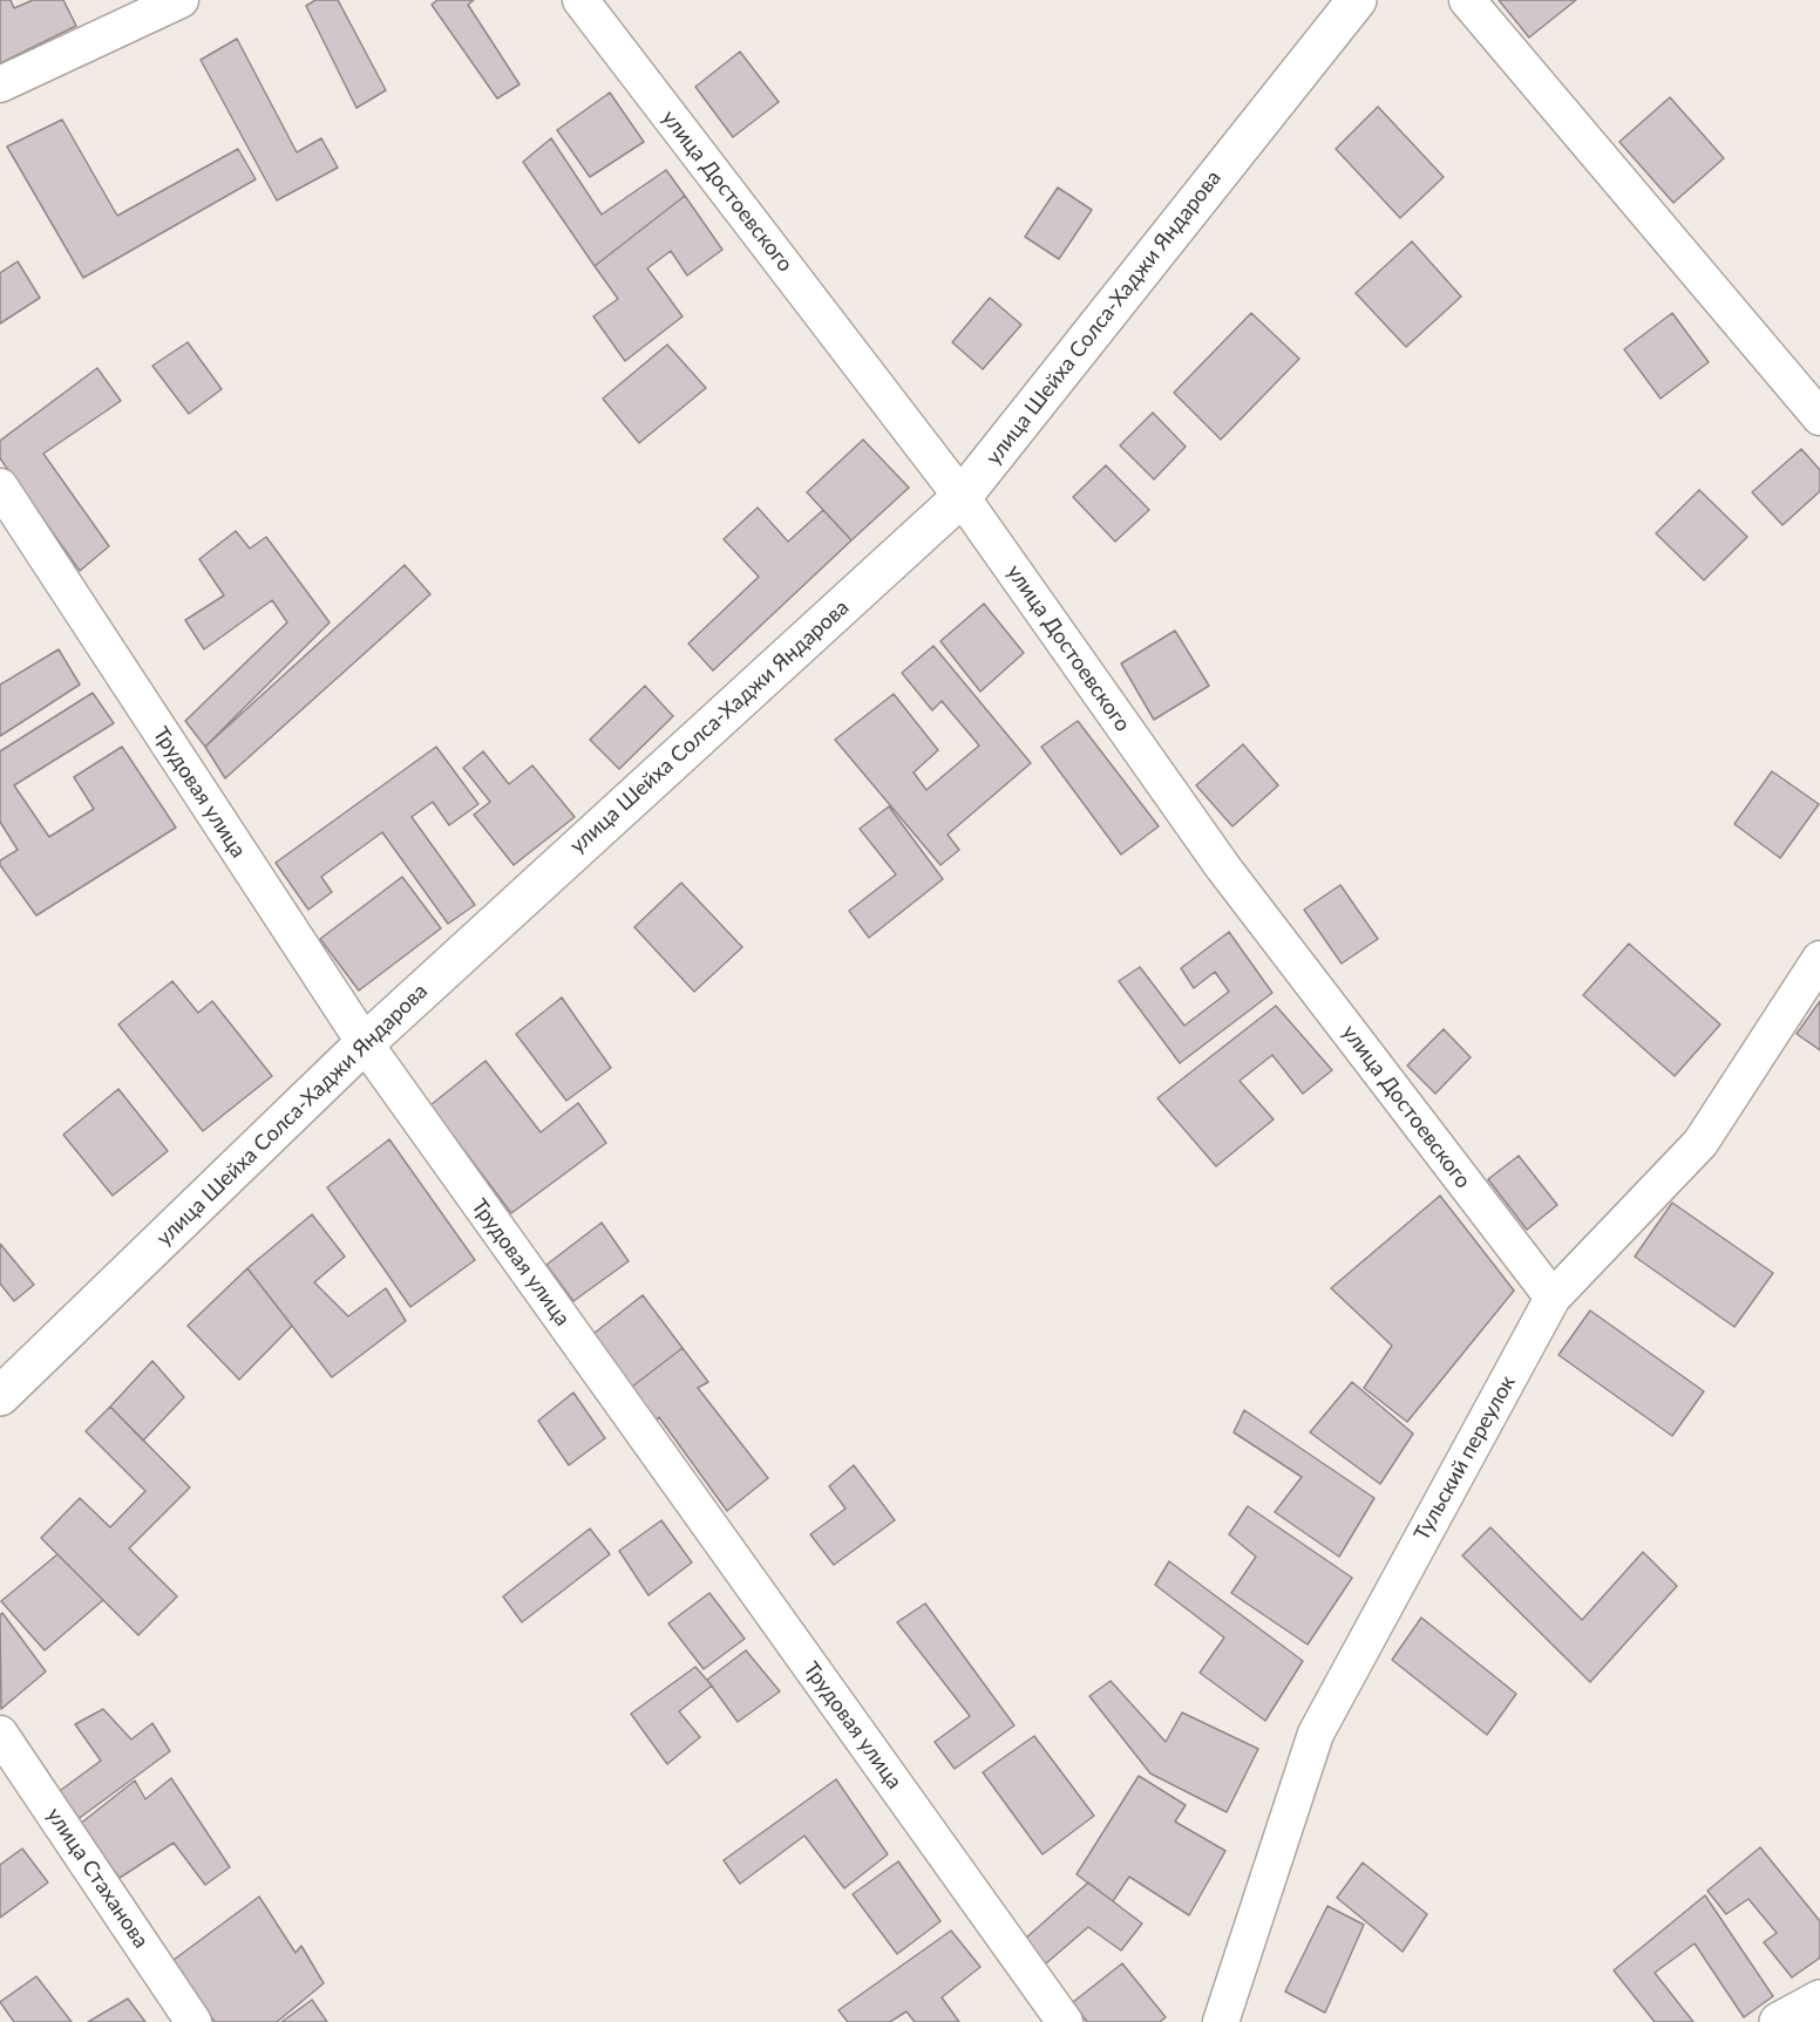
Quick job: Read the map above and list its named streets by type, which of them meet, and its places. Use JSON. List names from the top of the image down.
{
  "streets": {
    "main road": ["улица Шейха Солса-Хаджи Яндарова"],
    "street": [
      "улица Достоевского",
      "Трудовая улица",
      "Тульский переулок",
      "улица Стаханова"
    ]
  },
  "crossings": [
    ["улица Достоевского", "улица Шейха Солса-Хаджи Яндарова"],
    ["улица Достоевского", "Тульский переулок"],
    ["улица Шейха Солса-Хаджи Яндарова", "Трудовая улица"]
  ]
}
